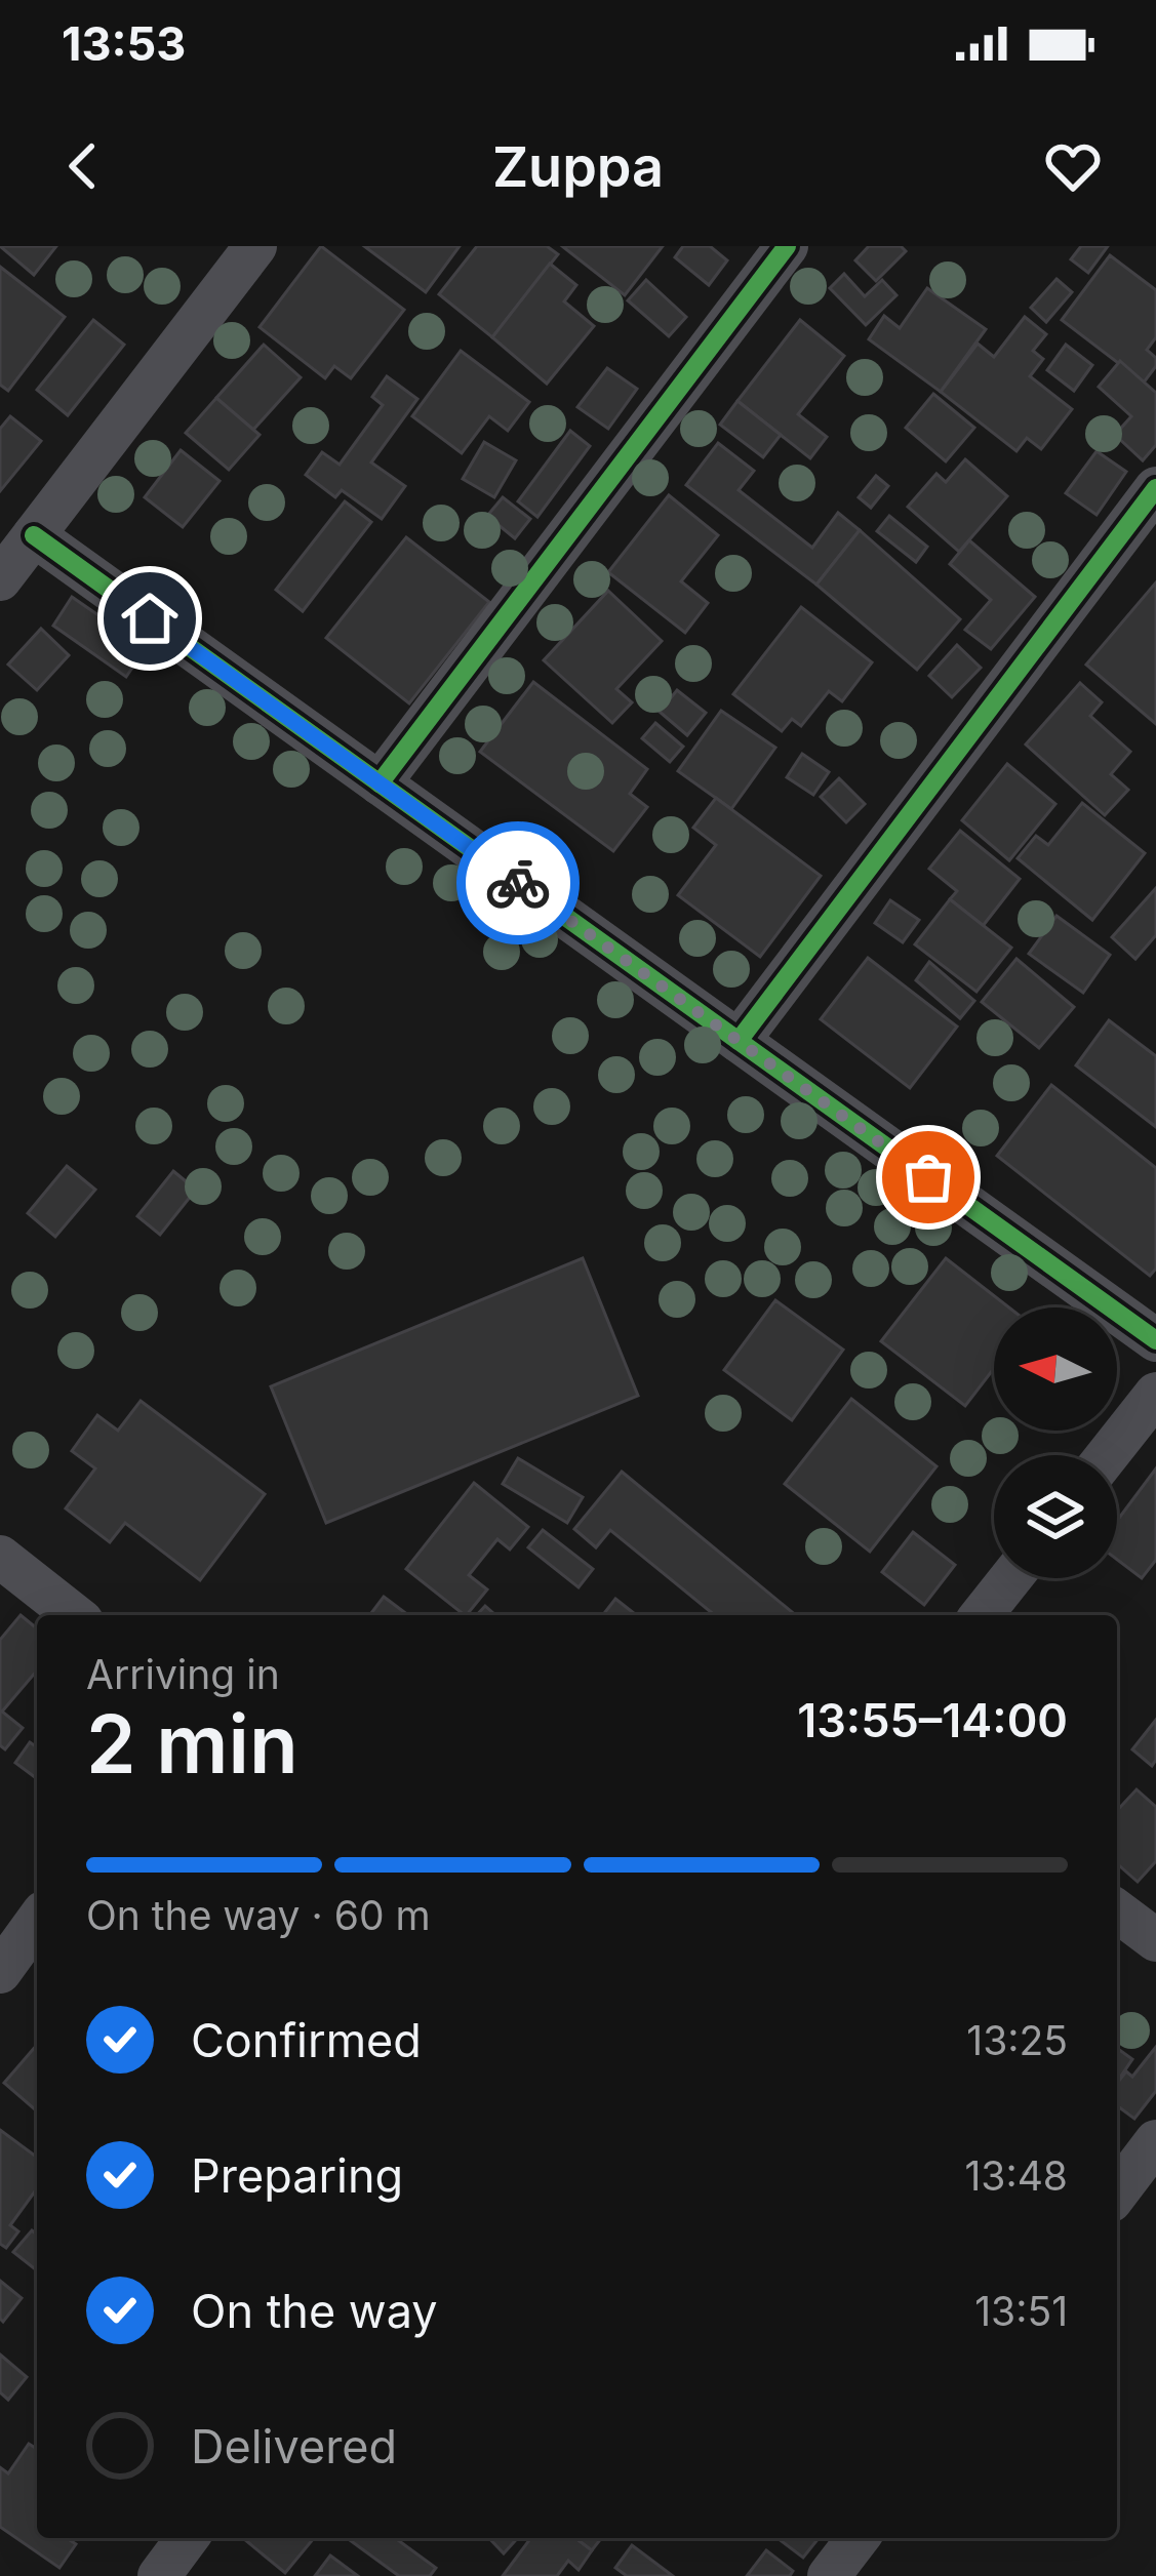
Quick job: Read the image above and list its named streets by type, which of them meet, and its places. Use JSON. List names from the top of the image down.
{
  "north": "left",
  "page": {
    "status": "13:53",
    "header": "Zuppa",
    "heading": ["2 min", "Arriving in", "13:55–14:00"],
    "bar": "On the way · 60 m",
    "list": [
      ["Confirmed", "13:25"],
      ["Preparing", "13:48"],
      ["On the way", "13:51"],
      "Delivered"
    ]
  }
}
